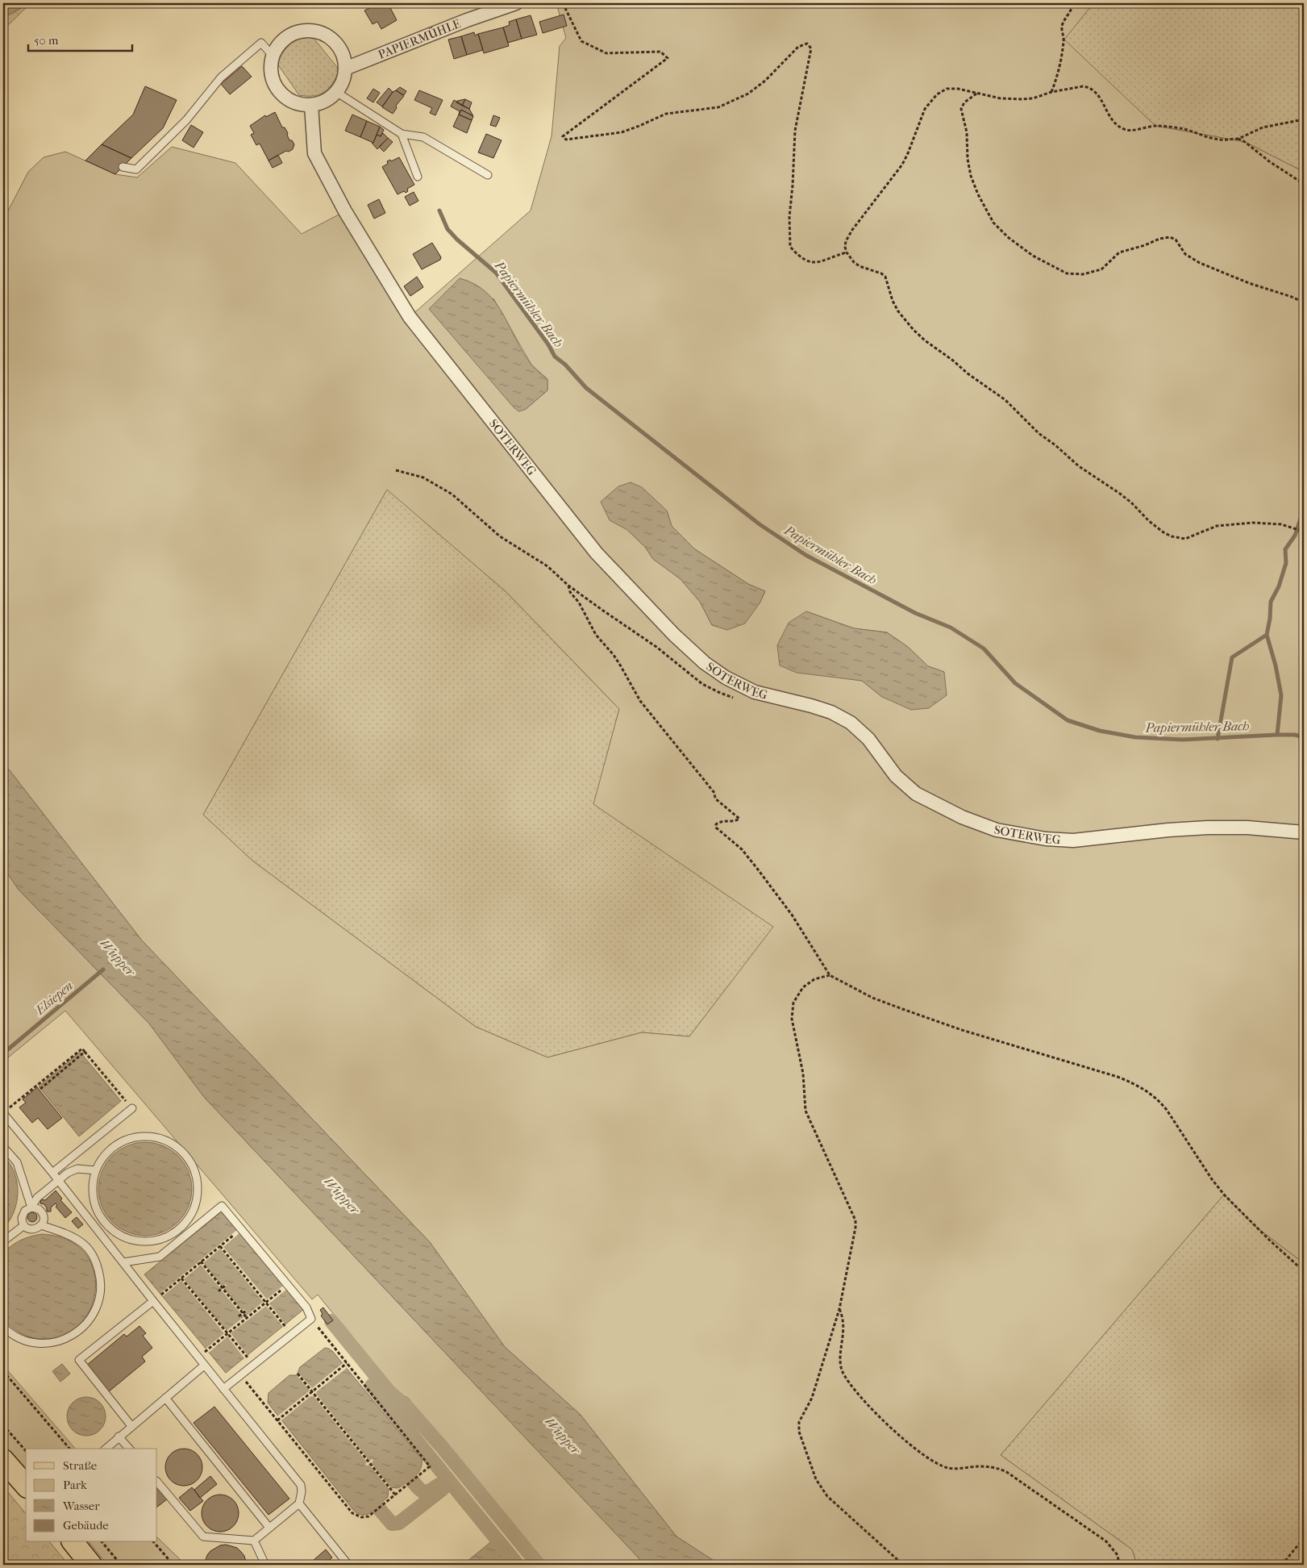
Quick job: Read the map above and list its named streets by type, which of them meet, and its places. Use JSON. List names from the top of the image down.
{
  "streets": {
    "street": ["PAPIERMÜHLE", "SOTERWEG"]
  },
  "crossings": [
    ["PAPIERMÜHLE", "SOTERWEG"]
  ],
  "water": ["Papiermühler Bach", "Wupper", "Elsiepen"],
  "legend": [
    "Straße",
    "Park",
    "Wasser",
    "Gebäude"
  ],
  "scale_bar": "50 m"
}
